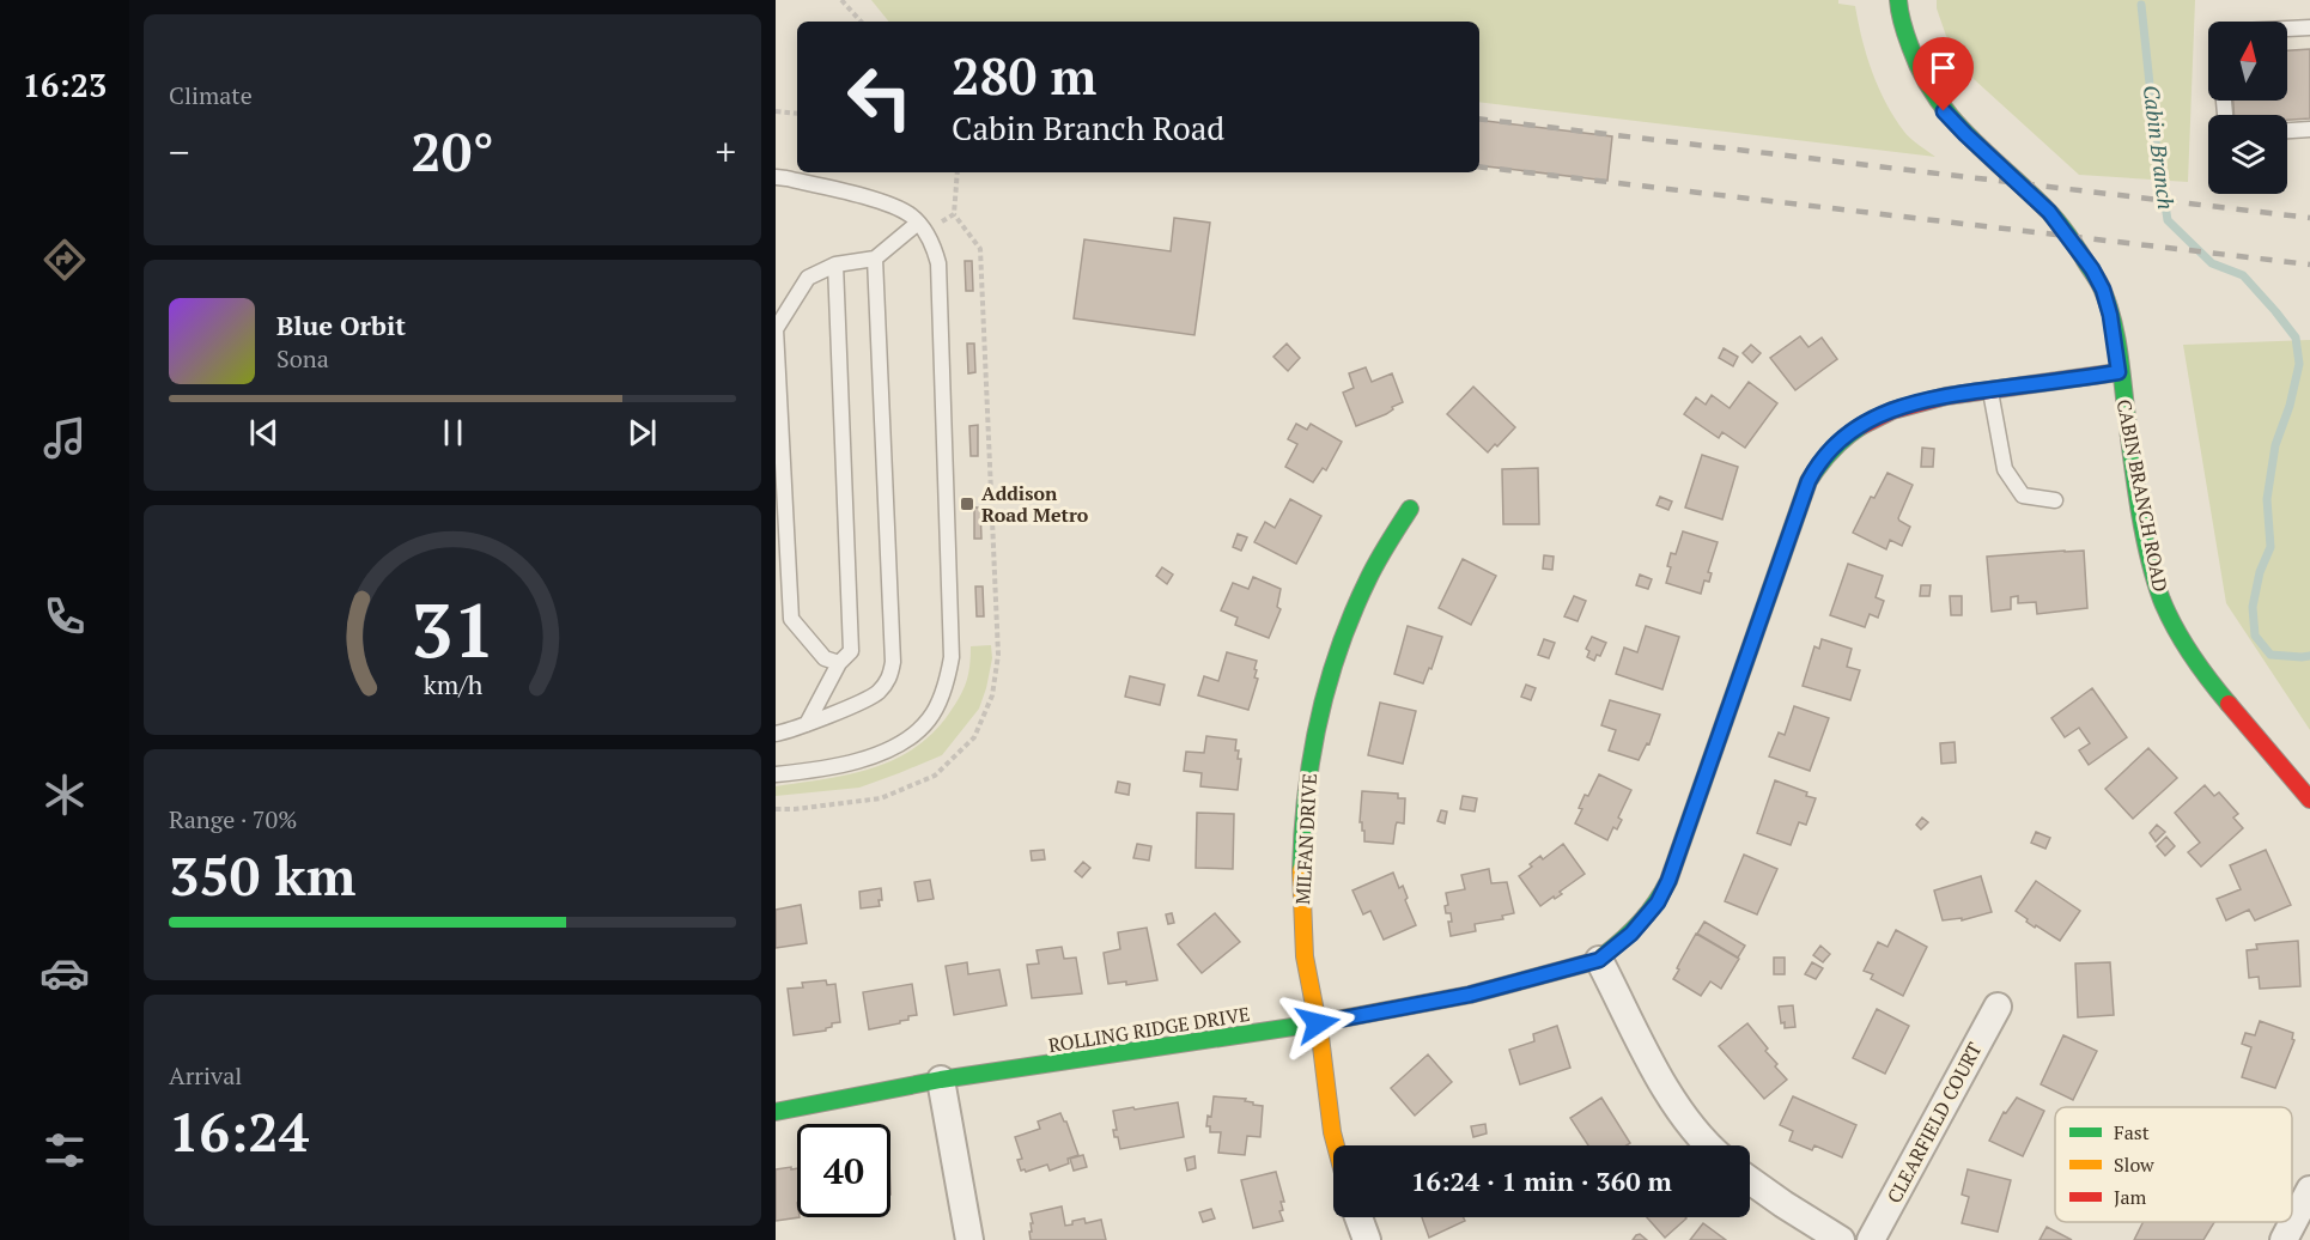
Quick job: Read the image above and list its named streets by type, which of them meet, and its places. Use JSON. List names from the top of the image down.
{
  "streets": {
    "street": [
      "CABIN BRANCH ROAD",
      "MILFAN DRIVE",
      "ROLLING RIDGE DRIVE",
      "CLEARFIELD COURT"
    ]
  },
  "crossings": [
    ["CABIN BRANCH ROAD", "ROLLING RIDGE DRIVE"],
    ["MILFAN DRIVE", "ROLLING RIDGE DRIVE"]
  ],
  "water": ["Cabin Branch"],
  "places": {
    "transit": ["Addison Road Metro"]
  },
  "legend": ["Fast", "Slow", "Jam"],
  "north": "top",
  "page": {
    "tabs": "16:23",
    "tile": [
      "Climate",
      ["Range · 70%", "350 km"],
      ["Arrival", "16:24"]
    ],
    "turn": ["280 m", "Cabin Branch Road"],
    "heat": ["−", "20°", "+"],
    "song": ["Blue Orbit", "Sona"],
    "limit": "40",
    "trip": "16:24 · 1 min · 360 m",
    "gauge": ["31", "km/h"]
  }
}
